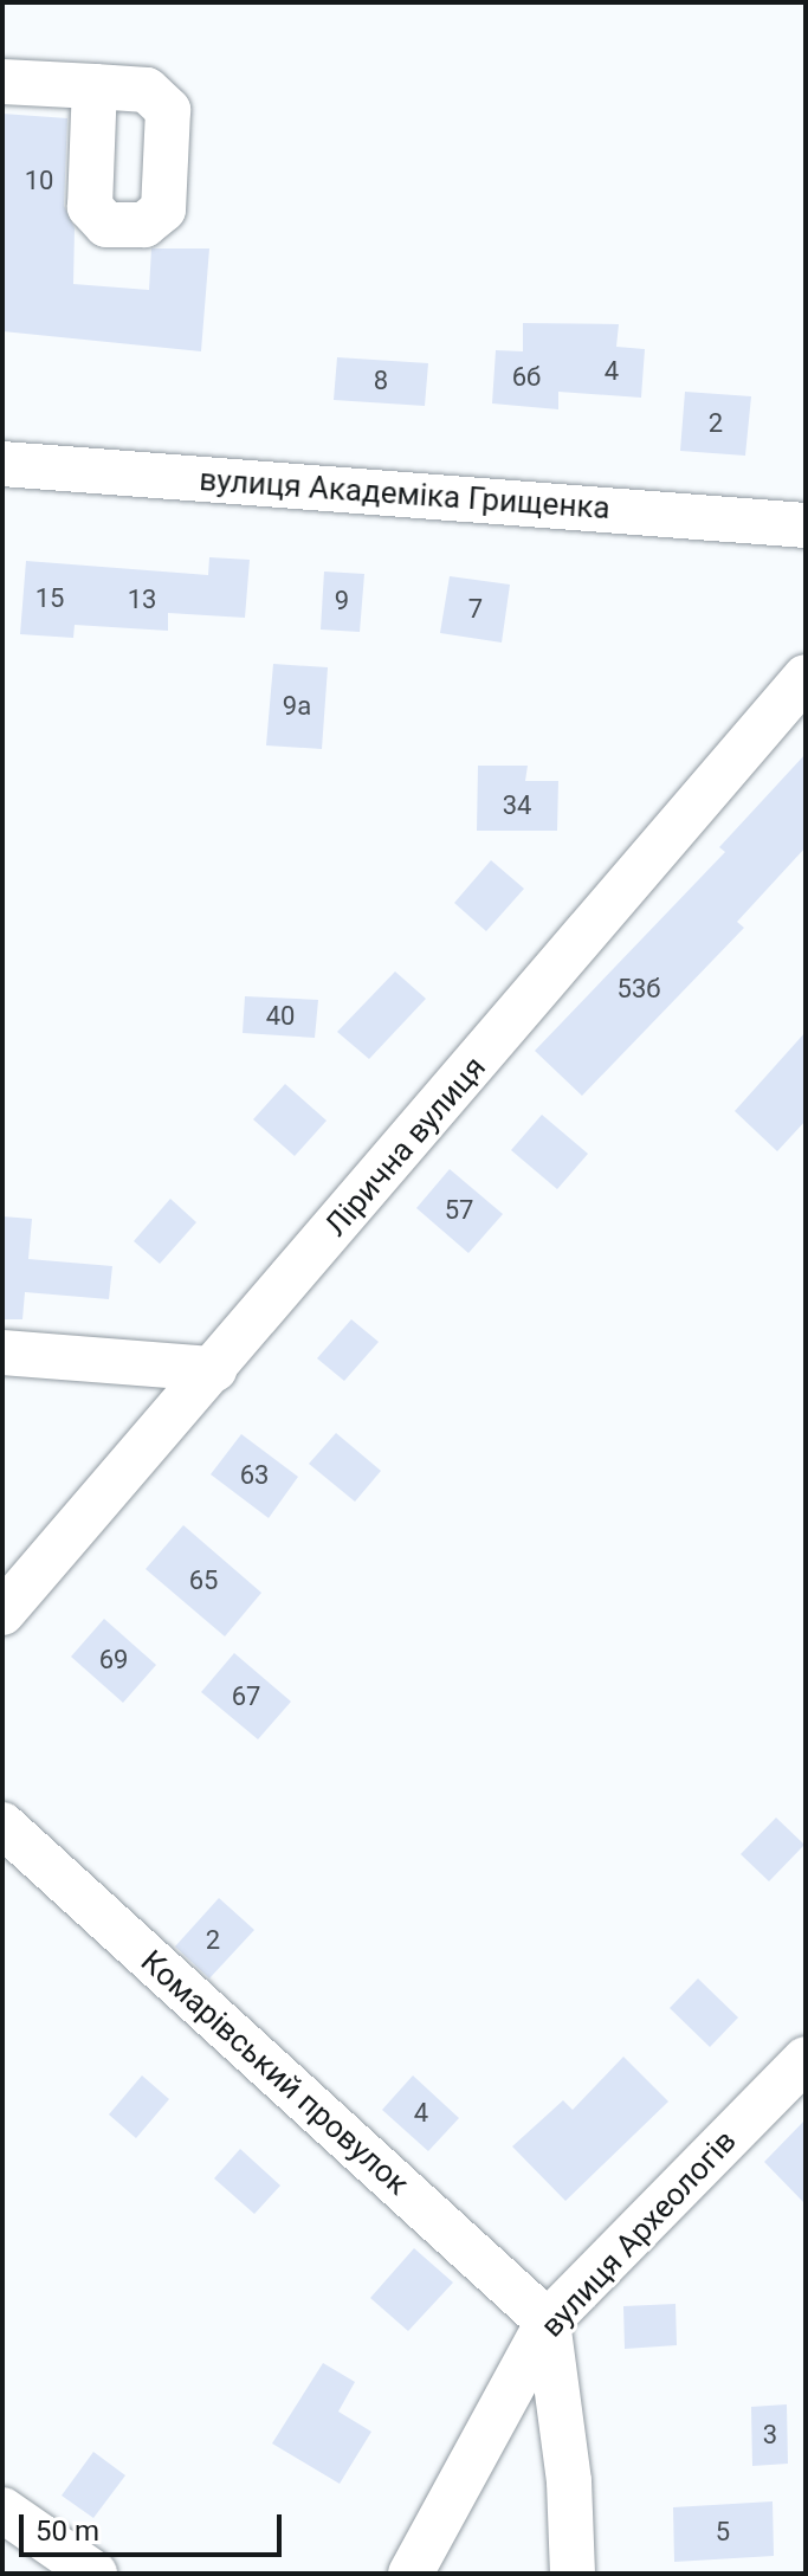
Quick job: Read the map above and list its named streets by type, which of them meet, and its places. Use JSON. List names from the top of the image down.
{
  "streets": {
    "street": [
      "вулиця Академіка Грищенка",
      "Лірична вулиця",
      "Комарівський провулок",
      "вулиця Археологів"
    ]
  },
  "crossings": [
    ["Комарівський провулок", "вулиця Археологів"]
  ],
  "house_numbers": [
    "10",
    "4",
    "6б",
    "8",
    "2",
    "15",
    "13",
    "9",
    "7",
    "9а",
    "34",
    "53б",
    "40",
    "57",
    "63",
    "65",
    "69",
    "67",
    "2",
    "4",
    "3",
    "5"
  ],
  "scale_bar": "50 m"
}
